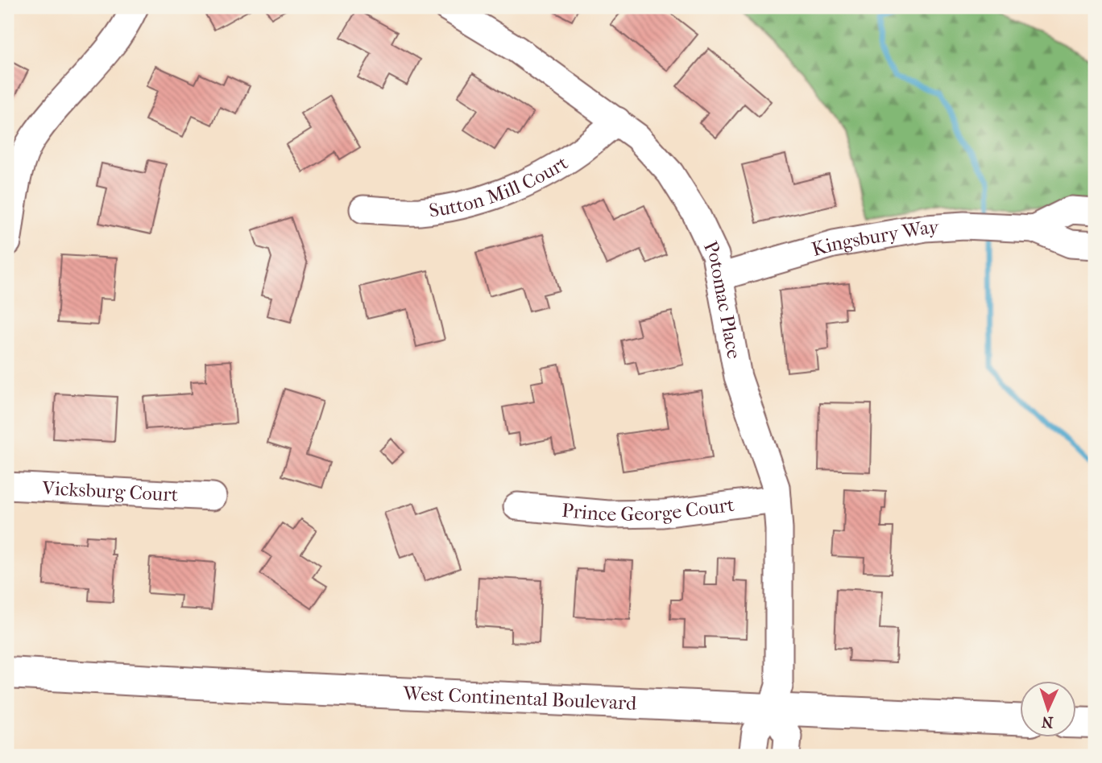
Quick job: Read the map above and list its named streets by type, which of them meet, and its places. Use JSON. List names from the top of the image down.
{
  "streets": {
    "main road": ["West Continental Boulevard"],
    "street": [
      "Sutton Mill Court",
      "Kingsbury Way",
      "Potomac Place",
      "Vicksburg Court",
      "Prince George Court"
    ]
  },
  "crossings": [
    ["Sutton Mill Court", "Potomac Place"],
    ["Kingsbury Way", "Potomac Place"],
    ["Potomac Place", "Prince George Court"],
    ["Potomac Place", "West Continental Boulevard"]
  ],
  "north": "bottom"
}
